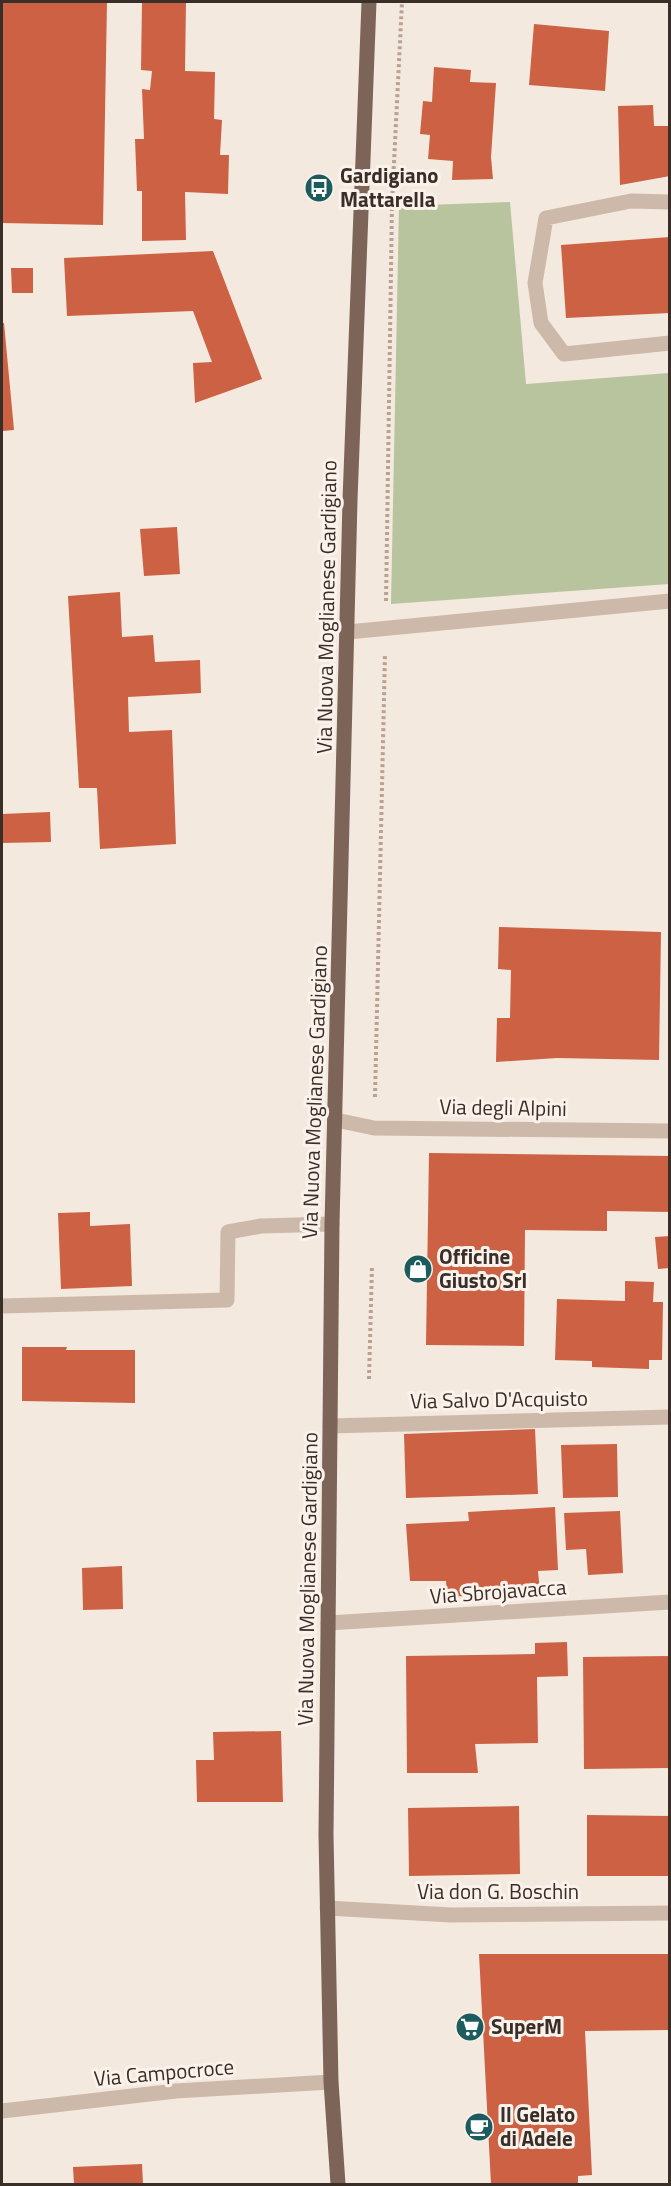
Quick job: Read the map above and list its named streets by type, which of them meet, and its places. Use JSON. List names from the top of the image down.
{
  "streets": {
    "main road": ["Via Nuova Moglianese Gardigiano"],
    "street": [
      "Via degli Alpini",
      "Via Salvo D'Acquisto",
      "Via Sbrojavacca",
      "Via don G. Boschin",
      "Via Campocroce"
    ]
  },
  "crossings": [
    ["Via Nuova Moglianese Gardigiano", "Via degli Alpini"],
    ["Via Nuova Moglianese Gardigiano", "Via Salvo D'Acquisto"],
    ["Via Nuova Moglianese Gardigiano", "Via Sbrojavacca"],
    ["Via Nuova Moglianese Gardigiano", "Via don G. Boschin"],
    ["Via Nuova Moglianese Gardigiano", "Via Campocroce"]
  ],
  "places": {
    "bus stop": ["Gardigiano Mattarella"],
    "shop": ["Officine Giusto Srl"],
    "supermarket": ["SuperM"],
    "cafe": ["Il Gelato di Adele"]
  }
}
